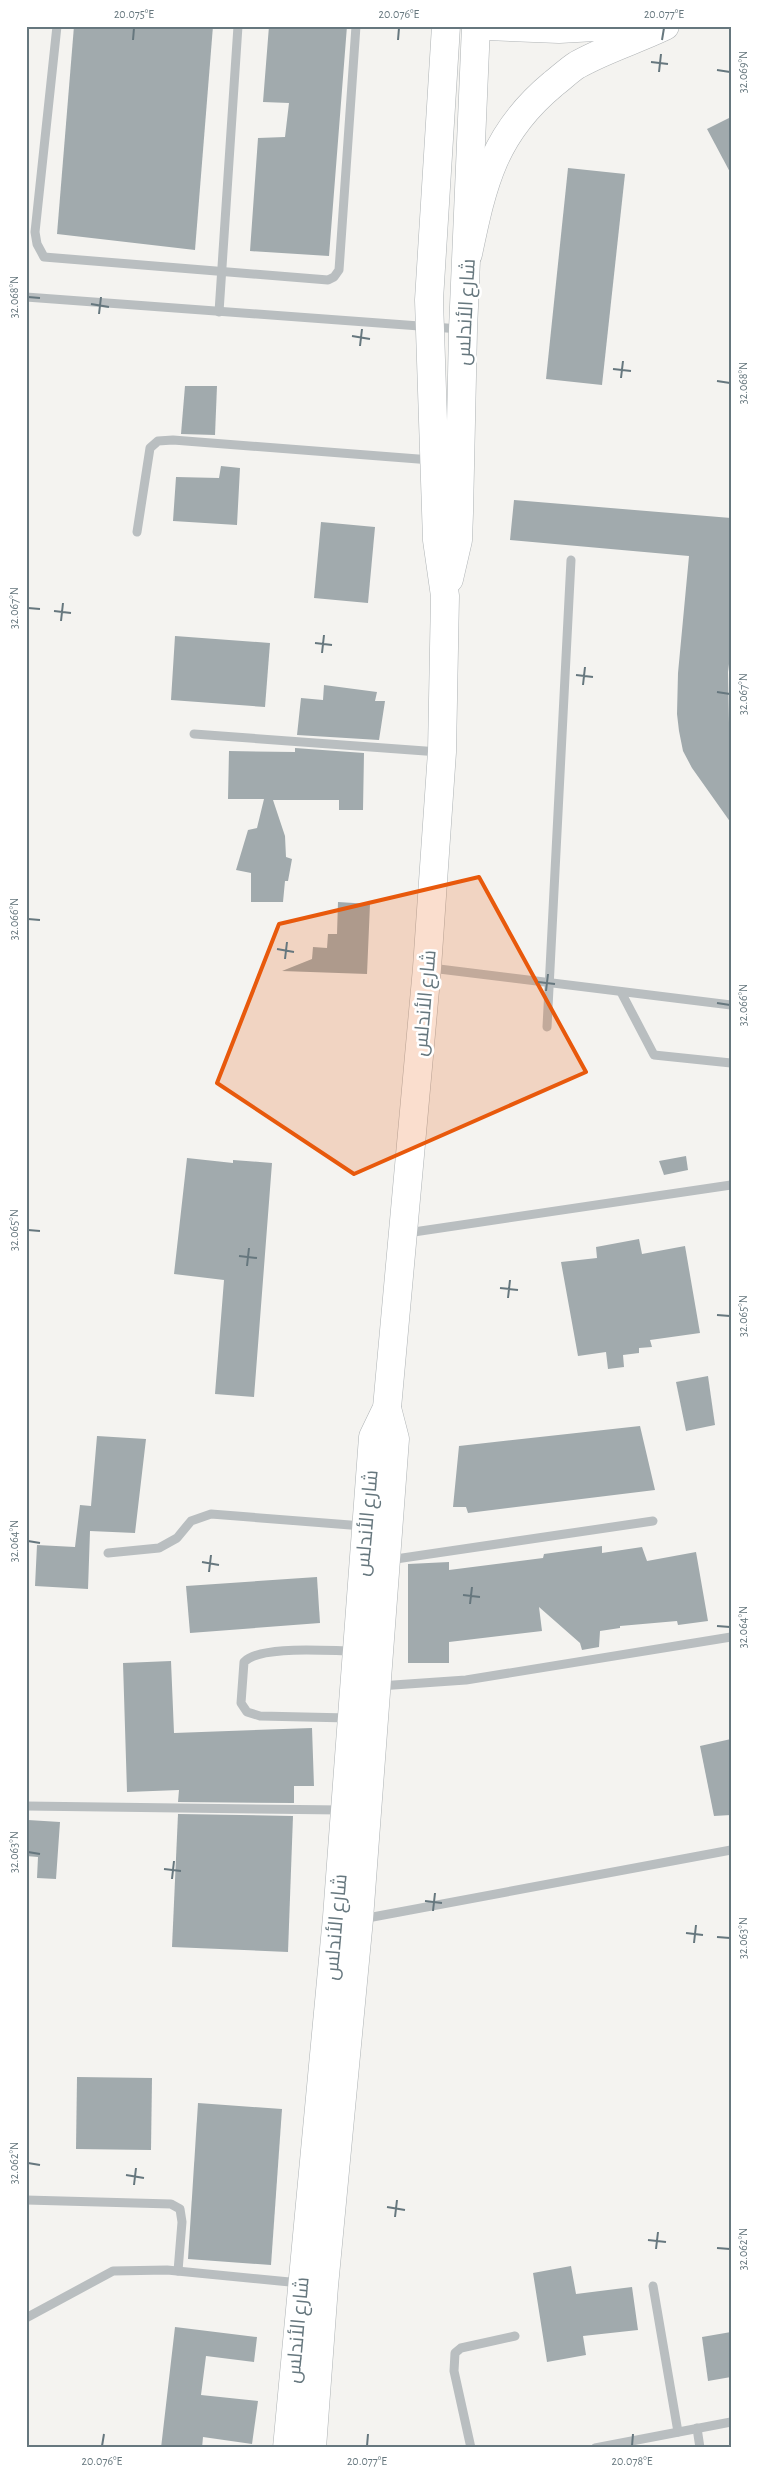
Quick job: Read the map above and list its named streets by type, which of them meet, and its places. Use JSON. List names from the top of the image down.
{
  "streets": {
    "main road": ["شارع الأندلس"]
  },
  "coordinates": [
    "20.075°E",
    "20.076°E",
    "20.077°E",
    "32.069°N",
    "32.068°N",
    "32.067°N",
    "32.066°N",
    "32.065°N",
    "32.064°N",
    "32.063°N",
    "32.062°N",
    "20.078°E"
  ]
}
